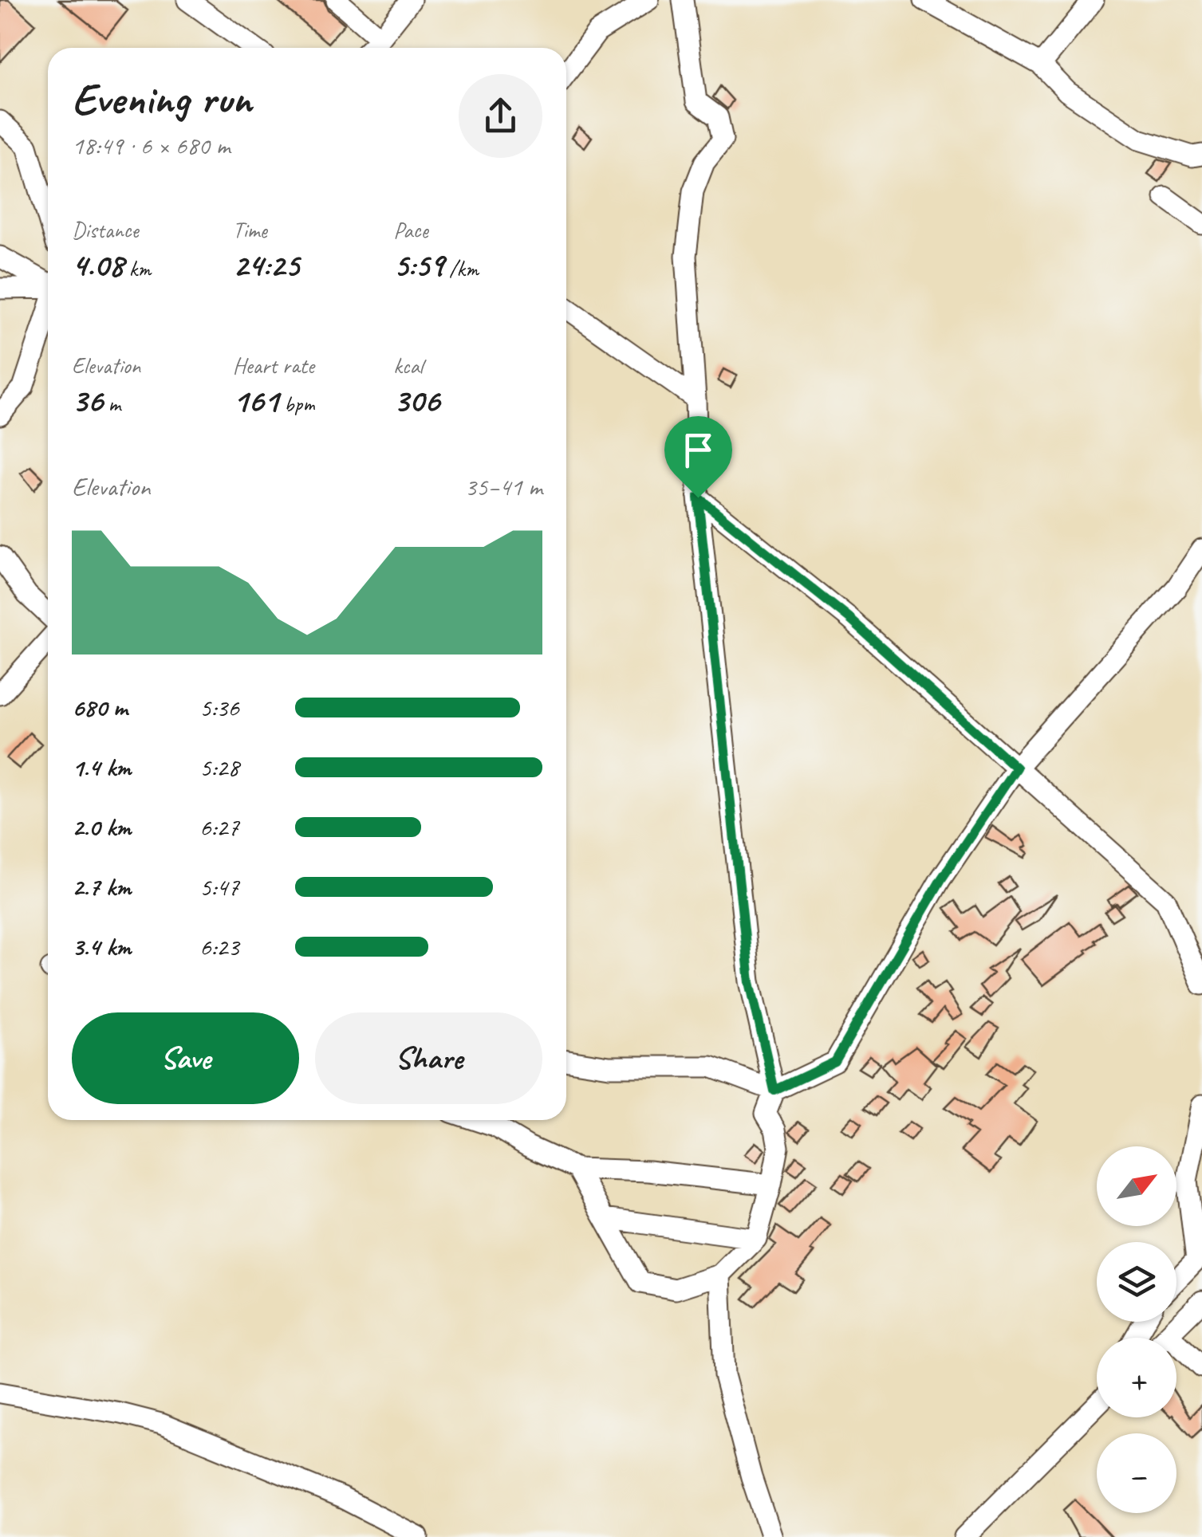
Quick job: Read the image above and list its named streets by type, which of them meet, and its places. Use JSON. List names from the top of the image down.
{
  "north": "top right",
  "page": {
    "heading": ["Evening run", "18:49 · 6 × 680 m"],
    "stats": [
      ["Distance", "4.08 km"],
      ["Time", "24:25"],
      ["Pace", "5:59 /km"],
      ["Elevation", "36 m"],
      ["Heart rate", "161 bpm"],
      ["kcal", "306"]
    ],
    "chart": ["Elevation", "35–41 m"],
    "list": [
      {
        "name": "680 m",
        "note": "5:36"
      },
      {
        "name": "1.4 km",
        "note": "5:28"
      },
      {
        "name": "2.0 km",
        "note": "6:27"
      },
      {
        "name": "2.7 km",
        "note": "5:47"
      },
      {
        "name": "3.4 km",
        "note": "6:23"
      }
    ],
    "buttons": ["Save", "Share"],
    "map_buttons": ["+", "−"]
  }
}
